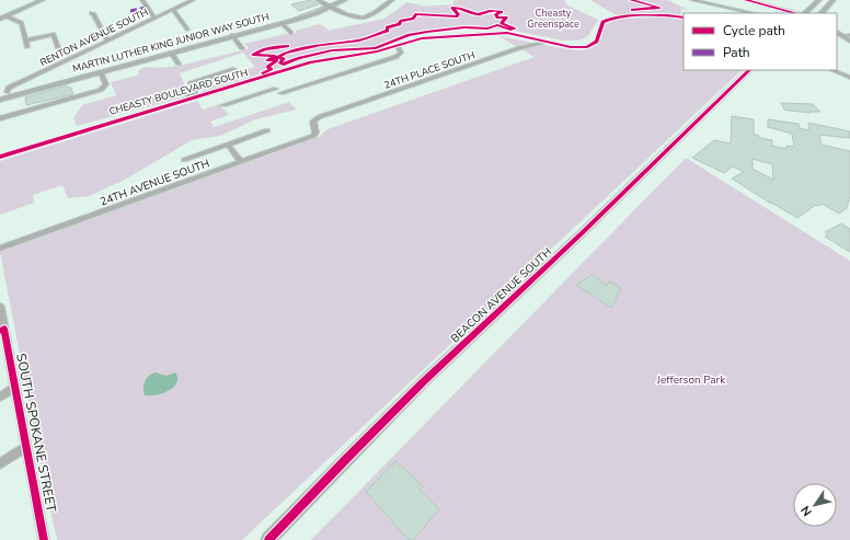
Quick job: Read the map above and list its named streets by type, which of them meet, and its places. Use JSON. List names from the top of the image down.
{
  "streets": {
    "main road": ["MARTIN LUTHER KING JUNIOR WAY SOUTH", "BEACON AVENUE SOUTH"],
    "street": [
      "RENTON AVENUE SOUTH",
      "24TH PLACE SOUTH",
      "CHEASTY BOULEVARD SOUTH",
      "24TH AVENUE SOUTH",
      "SOUTH SPOKANE STREET"
    ]
  },
  "crossings": [
    ["RENTON AVENUE SOUTH", "MARTIN LUTHER KING JUNIOR WAY SOUTH"],
    ["24TH PLACE SOUTH", "CHEASTY BOULEVARD SOUTH"],
    ["24TH PLACE SOUTH", "24TH AVENUE SOUTH"]
  ],
  "parks": ["Cheasty Greenspace", "Jefferson Park"],
  "legend": ["Cycle path", "Path"],
  "north": "bottom left"
}
